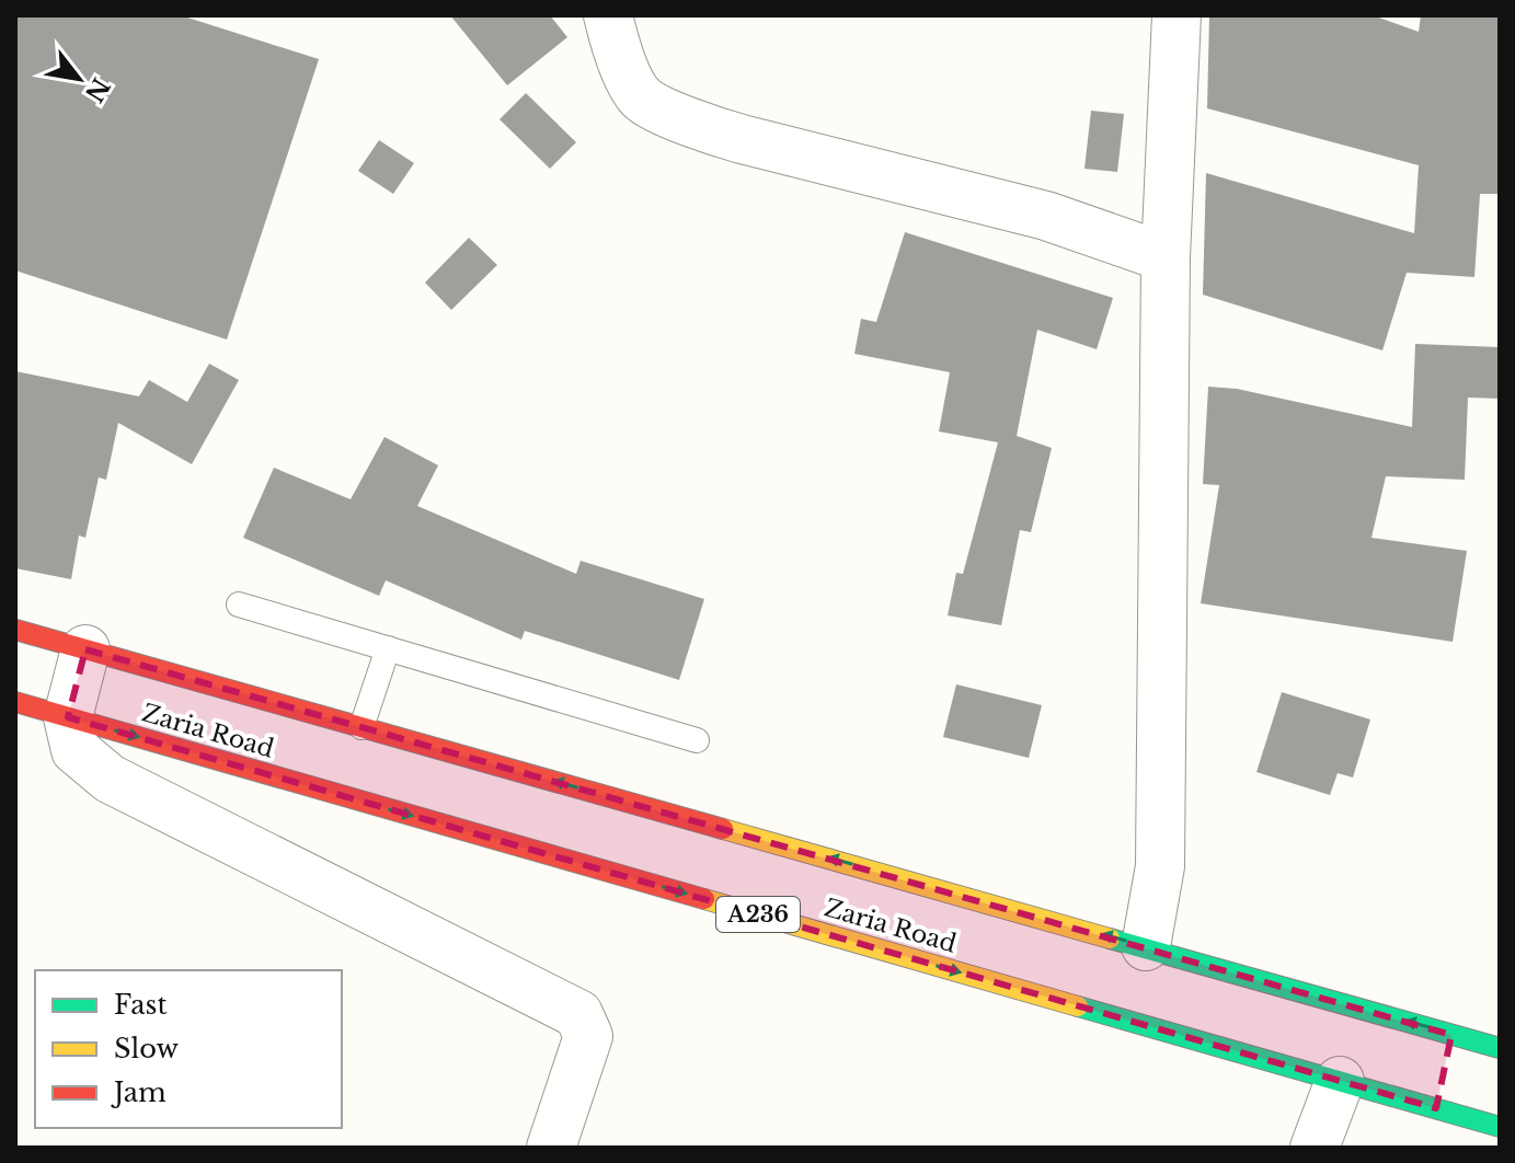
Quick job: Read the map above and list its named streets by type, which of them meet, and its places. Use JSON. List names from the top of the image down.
{
  "streets": {
    "highway": ["Zaria Road", "A236"]
  },
  "legend": ["Fast", "Slow", "Jam"],
  "north": "bottom right"
}
